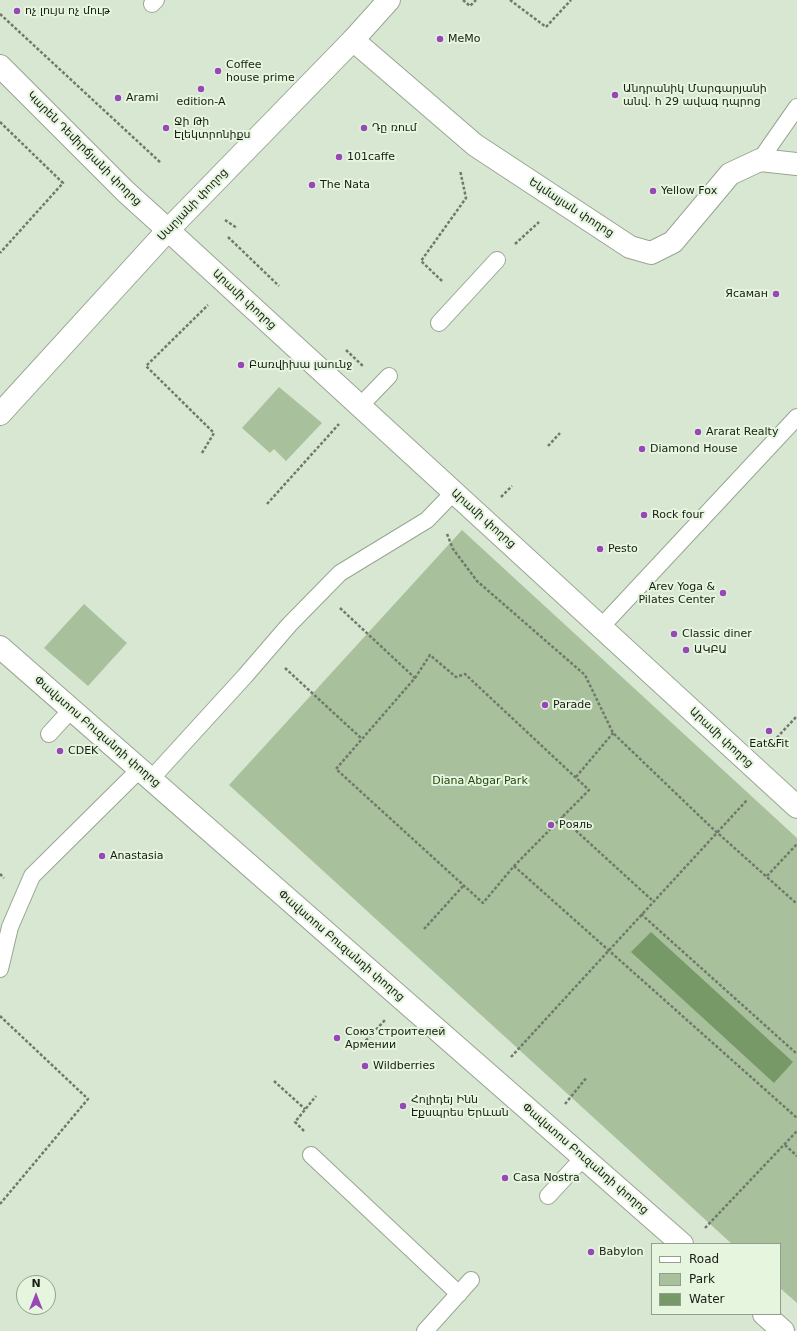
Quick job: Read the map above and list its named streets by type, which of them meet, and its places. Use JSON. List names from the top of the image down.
{
  "streets": {
    "street": [
      "Կարեն Դեմիրճյանի փողոց",
      "Սարյանի փողոց",
      "Եկմալյան փողոց",
      "Արամի փողոց",
      "Փավստոս Բուզանդի փողոց"
    ]
  },
  "crossings": [
    ["Կարեն Դեմիրճյանի փողոց", "Սարյանի փողոց"],
    ["Կարեն Դեմիրճյանի փողոց", "Արամի փողոց"],
    ["Սարյանի փողոց", "Եկմալյան փողոց"],
    ["Սարյանի փողոց", "Արամի փողոց"]
  ],
  "parks": ["Diana Abgar Park"],
  "places": [
    "ոչ լույս ոչ մութ",
    "MeMo",
    "Coffee house prime",
    "edition-A",
    "Անդրանիկ Մարգարյանի անվ. հ 29 ավագ դպրոց",
    "Arami",
    "Ջի Թի Էլեկտրոնիքս",
    "Դը ռում",
    "101caffe",
    "The Nata",
    "Yellow Fox",
    "Ясаман",
    "Բառվիխա լաունջ",
    "Ararat Realty",
    "Diamond House",
    "Rock four",
    "Pesto",
    "Arev Yoga & Pilates Center",
    "Classic diner",
    "ԱԿԲԱ",
    "Parade",
    "Eat&Fit",
    "CDEK",
    "Рояль",
    "Anastasia",
    "Союз строителей Армении",
    "Wildberries",
    "Հոլիդեյ Ինն Էքսպրես Երևան",
    "Casa Nostra",
    "Babylon"
  ],
  "legend": ["Road", "Park", "Water"],
  "north": "top"
}
